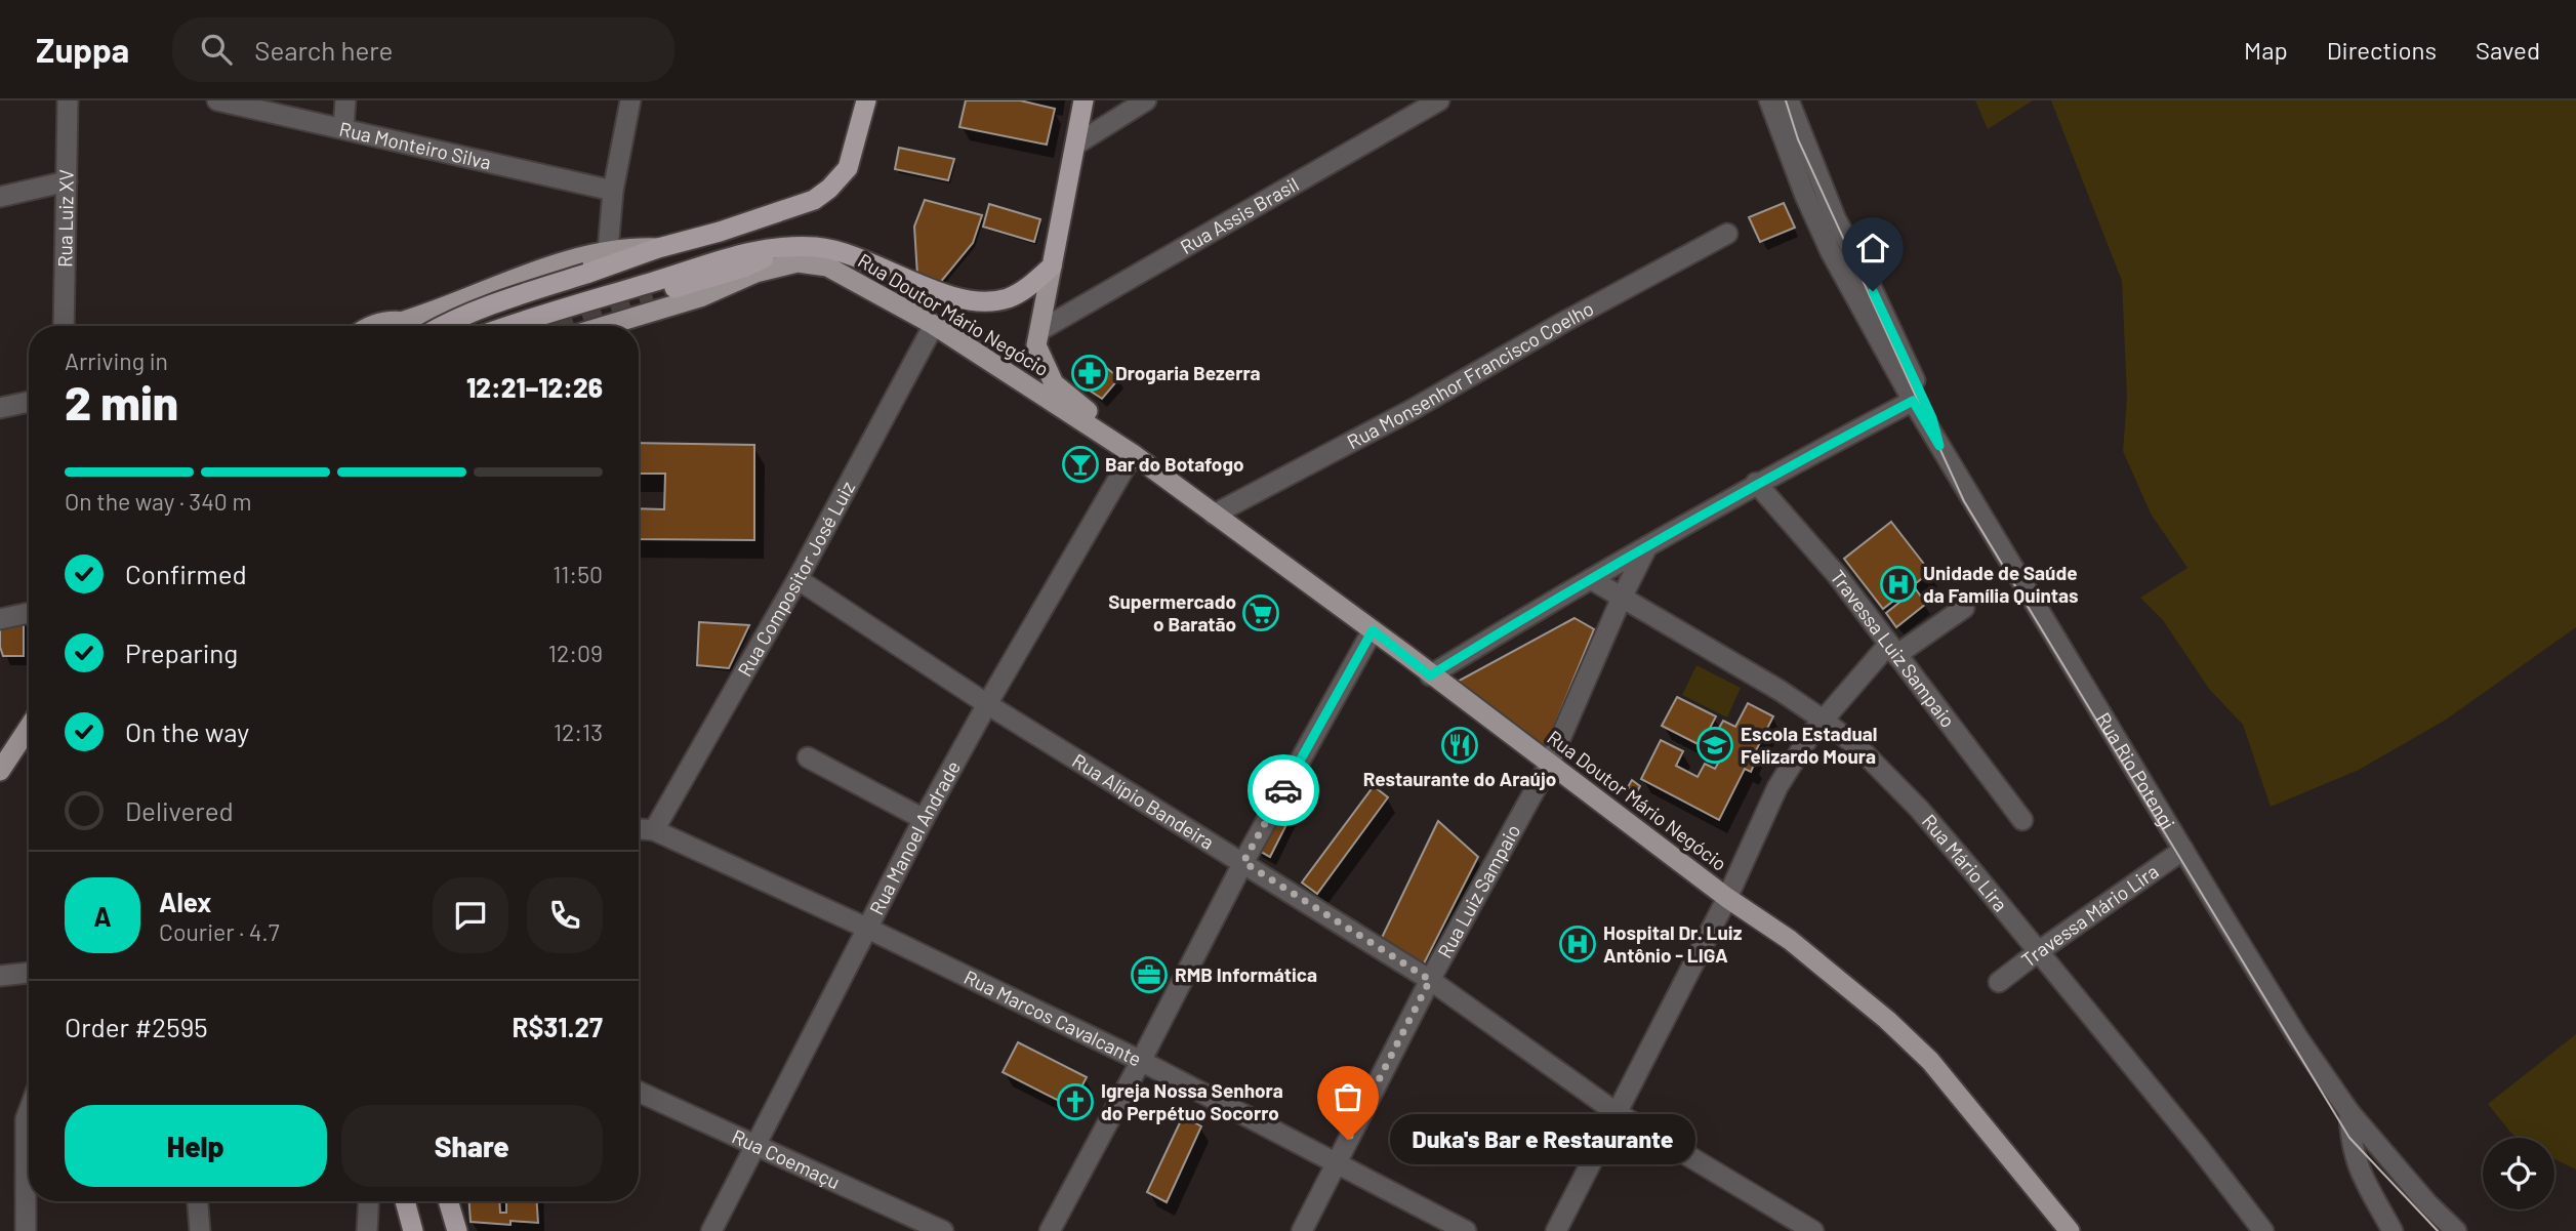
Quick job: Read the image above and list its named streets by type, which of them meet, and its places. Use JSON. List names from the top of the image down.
{
  "streets": {
    "highway": ["Rua Doutor Mário Negócio"],
    "street": [
      "Rua Monteiro Silva",
      "Rua Assis Brasil",
      "Rua Luiz XV",
      "Rua Monsenhor Francisco Coelho",
      "Rua Compositor José Luiz",
      "Travessa Luiz Sampaio",
      "Rua Rio Potengi",
      "Rua Alípio Bandeira",
      "Rua Manoel Andrade",
      "Rua Mário Lira",
      "Rua Luiz Sampaio",
      "Travessa Mário Lira",
      "Rua Marcos Cavalcante",
      "Rua Coemaçu"
    ]
  },
  "crossings": [
    ["Rua Assis Brasil", "Rua Doutor Mário Negócio"],
    ["Rua Doutor Mário Negócio", "Rua Monsenhor Francisco Coelho"],
    ["Rua Doutor Mário Negócio", "Rua Compositor José Luiz"],
    ["Rua Doutor Mário Negócio", "Rua Manoel Andrade"],
    ["Rua Doutor Mário Negócio", "Rua Luiz Sampaio"],
    ["Rua Compositor José Luiz", "Rua Alípio Bandeira"],
    ["Rua Compositor José Luiz", "Rua Marcos Cavalcante"],
    ["Rua Rio Potengi", "Travessa Mário Lira"],
    ["Rua Alípio Bandeira", "Rua Manoel Andrade"],
    ["Rua Alípio Bandeira", "Rua Luiz Sampaio"],
    ["Rua Manoel Andrade", "Rua Marcos Cavalcante"],
    ["Rua Manoel Andrade", "Rua Coemaçu"],
    ["Rua Mário Lira", "Rua Luiz Sampaio"],
    ["Rua Mário Lira", "Travessa Mário Lira"],
    ["Rua Luiz Sampaio", "Rua Marcos Cavalcante"]
  ],
  "places": {
    "pharmacy": ["Drogaria Bezerra"],
    "bar": ["Bar do Botafogo"],
    "hospital": ["Unidade de Saúde da Família Quintas", "Hospital Dr. Luiz Antônio - LIGA"],
    "supermarket": ["Supermercado o Baratão"],
    "restaurant": ["Restaurante do Araújo"],
    "school or university": ["Escola Estadual Felizardo Moura"],
    "office": ["RMB Informática"],
    "church": ["Igreja Nossa Senhora do Perpétuo Socorro"],
    "other": ["Duka's Bar e Restaurante"]
  },
  "page": {
    "header": "Zuppa",
    "search": "Search here",
    "nav": ["Map", "Directions", "Saved"],
    "heading": ["2 min", "Arriving in", "12:21–12:26"],
    "panel": [
      "Alex",
      "Courier · 4.7",
      "Order #2595",
      "R$31.27"
    ],
    "bar": "On the way · 340 m",
    "list": [
      ["Confirmed", "11:50"],
      ["Preparing", "12:09"],
      ["On the way", "12:13"],
      "Delivered"
    ],
    "round": "A",
    "buttons": ["Help", "Share"],
    "bubble": "Duka's Bar e Restaurante"
  }
}
